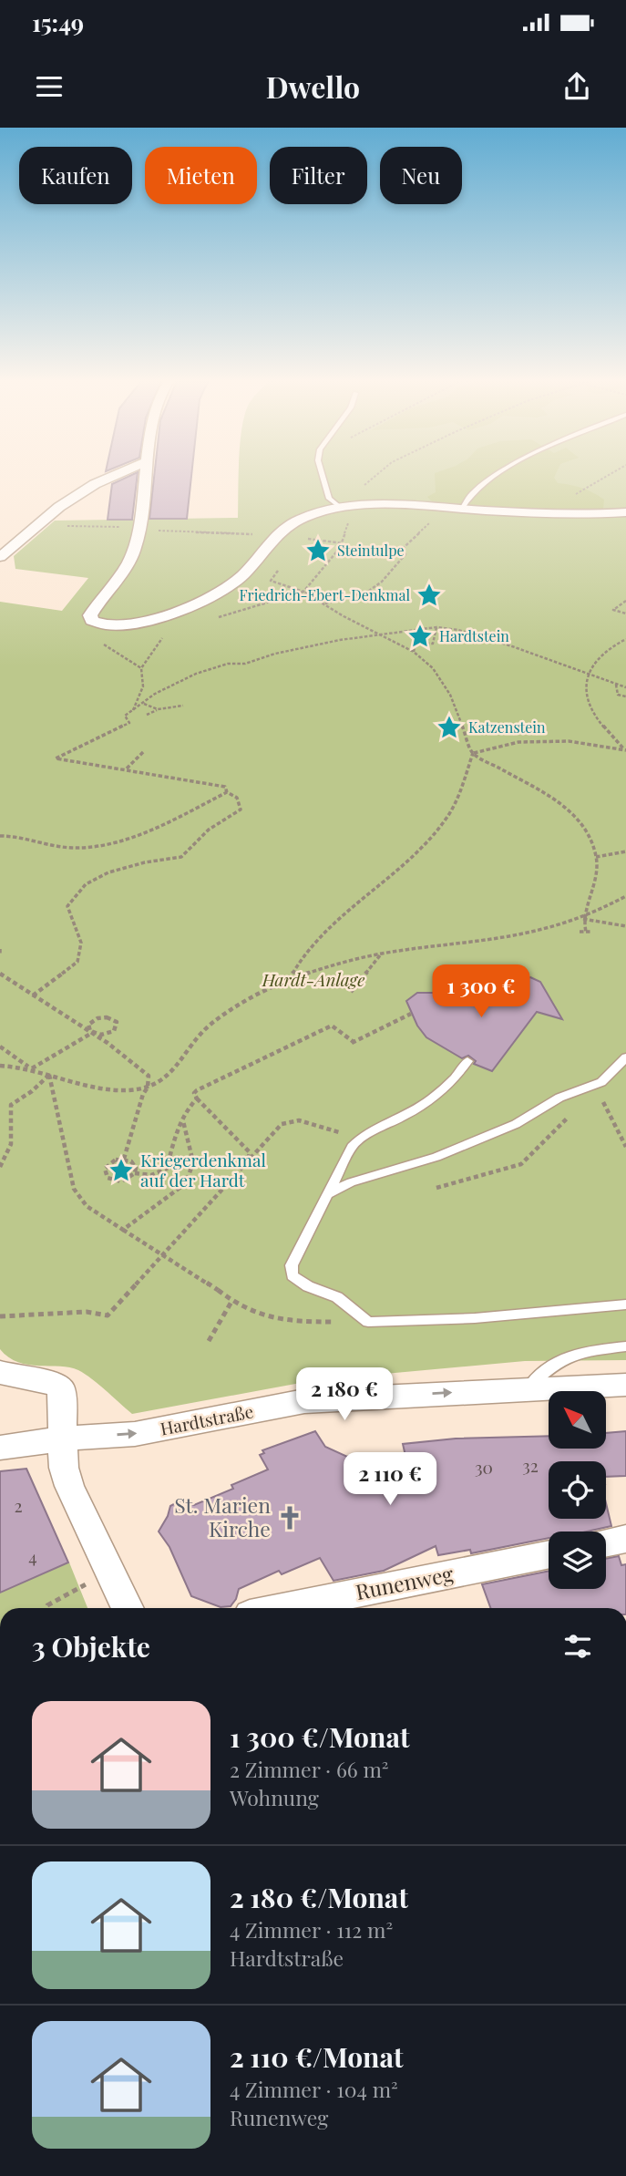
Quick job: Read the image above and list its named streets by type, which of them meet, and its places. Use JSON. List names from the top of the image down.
{
  "streets": {
    "street": ["Hardtstraße", "Runenweg"]
  },
  "one_way": ["Hardtstraße"],
  "parks": ["Hardt-Anlage"],
  "places": {
    "place": [
      "Steintulpe",
      "Friedrich-Ebert-Denkmal",
      "Hardtstein",
      "Katzenstein",
      "Kriegerdenkmal auf der Hardt"
    ],
    "church": ["St. Marien Kirche"]
  },
  "house_numbers": [
    "32",
    "30",
    "2",
    "4"
  ],
  "north": "top left",
  "page": {
    "status": "15:49",
    "header": "Dwello",
    "chip": [
      "Kaufen",
      "Mieten",
      "Filter",
      "Neu"
    ],
    "price": ["1 300 €", "2 180 €", "2 110 €"],
    "heading": "3 Objekte",
    "list": [
      {
        "name": "1 300 €/Monat",
        "note": "2 Zimmer · 66 m² · Wohnung"
      },
      {
        "name": "2 180 €/Monat",
        "note": "4 Zimmer · 112 m² · Hardtstraße"
      },
      {
        "name": "2 110 €/Monat",
        "note": "4 Zimmer · 104 m² · Runenweg"
      }
    ]
  }
}
